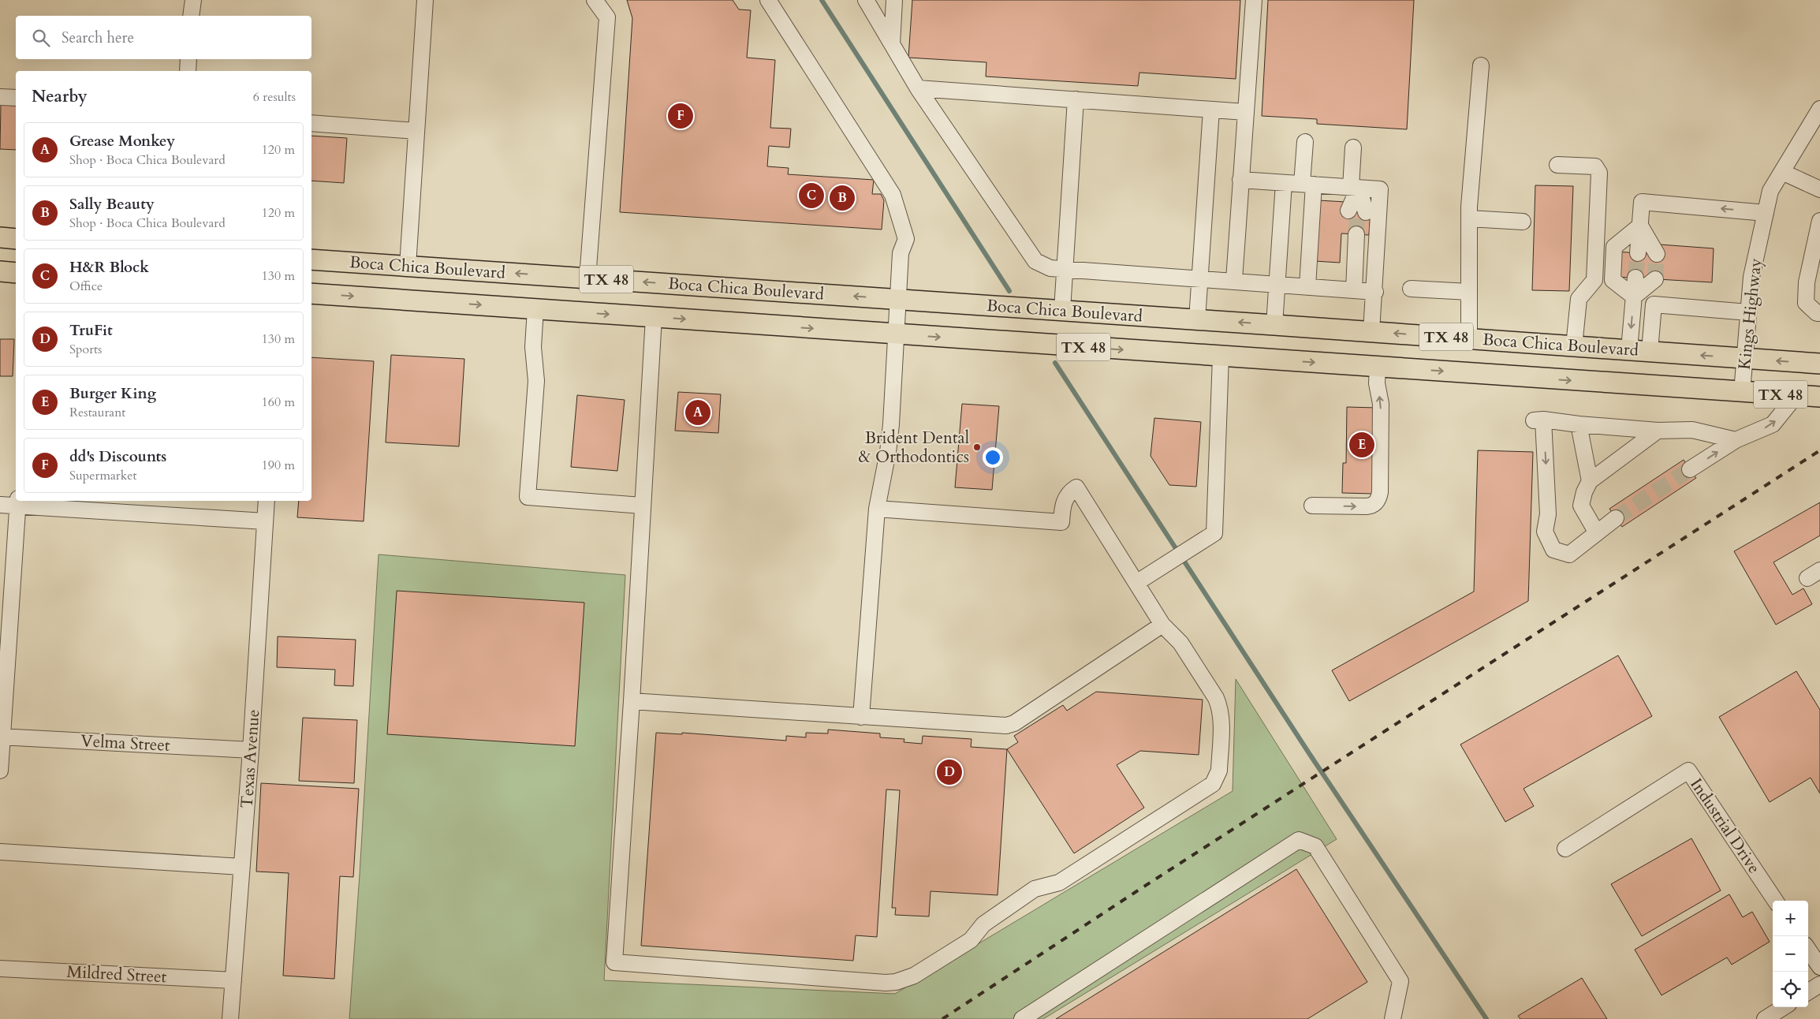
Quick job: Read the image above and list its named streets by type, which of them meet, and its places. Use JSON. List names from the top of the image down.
{
  "streets": {
    "main road": ["Boca Chica Boulevard", "TX 48"],
    "street": [
      "Kings Highway",
      "Velma Street",
      "Texas Avenue",
      "Industrial Drive",
      "Mildred Street"
    ]
  },
  "crossings": [
    ["Boca Chica Boulevard", "Kings Highway"],
    ["Velma Street", "Texas Avenue"],
    ["Texas Avenue", "Mildred Street"]
  ],
  "places": ["Brident Dental & Orthodontics"],
  "page": {
    "search": "Search here",
    "heading": ["Nearby", "6 results"],
    "pins": [
      "F",
      "C",
      "B",
      "A",
      "E",
      "D"
    ],
    "list": [
      {
        "mark": "A",
        "name": "Grease Monkey",
        "note": "Shop · Boca Chica Boulevard",
        "value": "120 m"
      },
      {
        "mark": "B",
        "name": "Sally Beauty",
        "note": "Shop · Boca Chica Boulevard",
        "value": "120 m"
      },
      {
        "mark": "C",
        "name": "H&R Block",
        "note": "Office",
        "value": "130 m"
      },
      {
        "mark": "D",
        "name": "TruFit",
        "note": "Sports",
        "value": "130 m"
      },
      {
        "mark": "E",
        "name": "Burger King",
        "note": "Restaurant",
        "value": "160 m"
      },
      {
        "mark": "F",
        "name": "dd's Discounts",
        "note": "Supermarket",
        "value": "190 m"
      }
    ],
    "map_buttons": ["+", "−"]
  }
}
